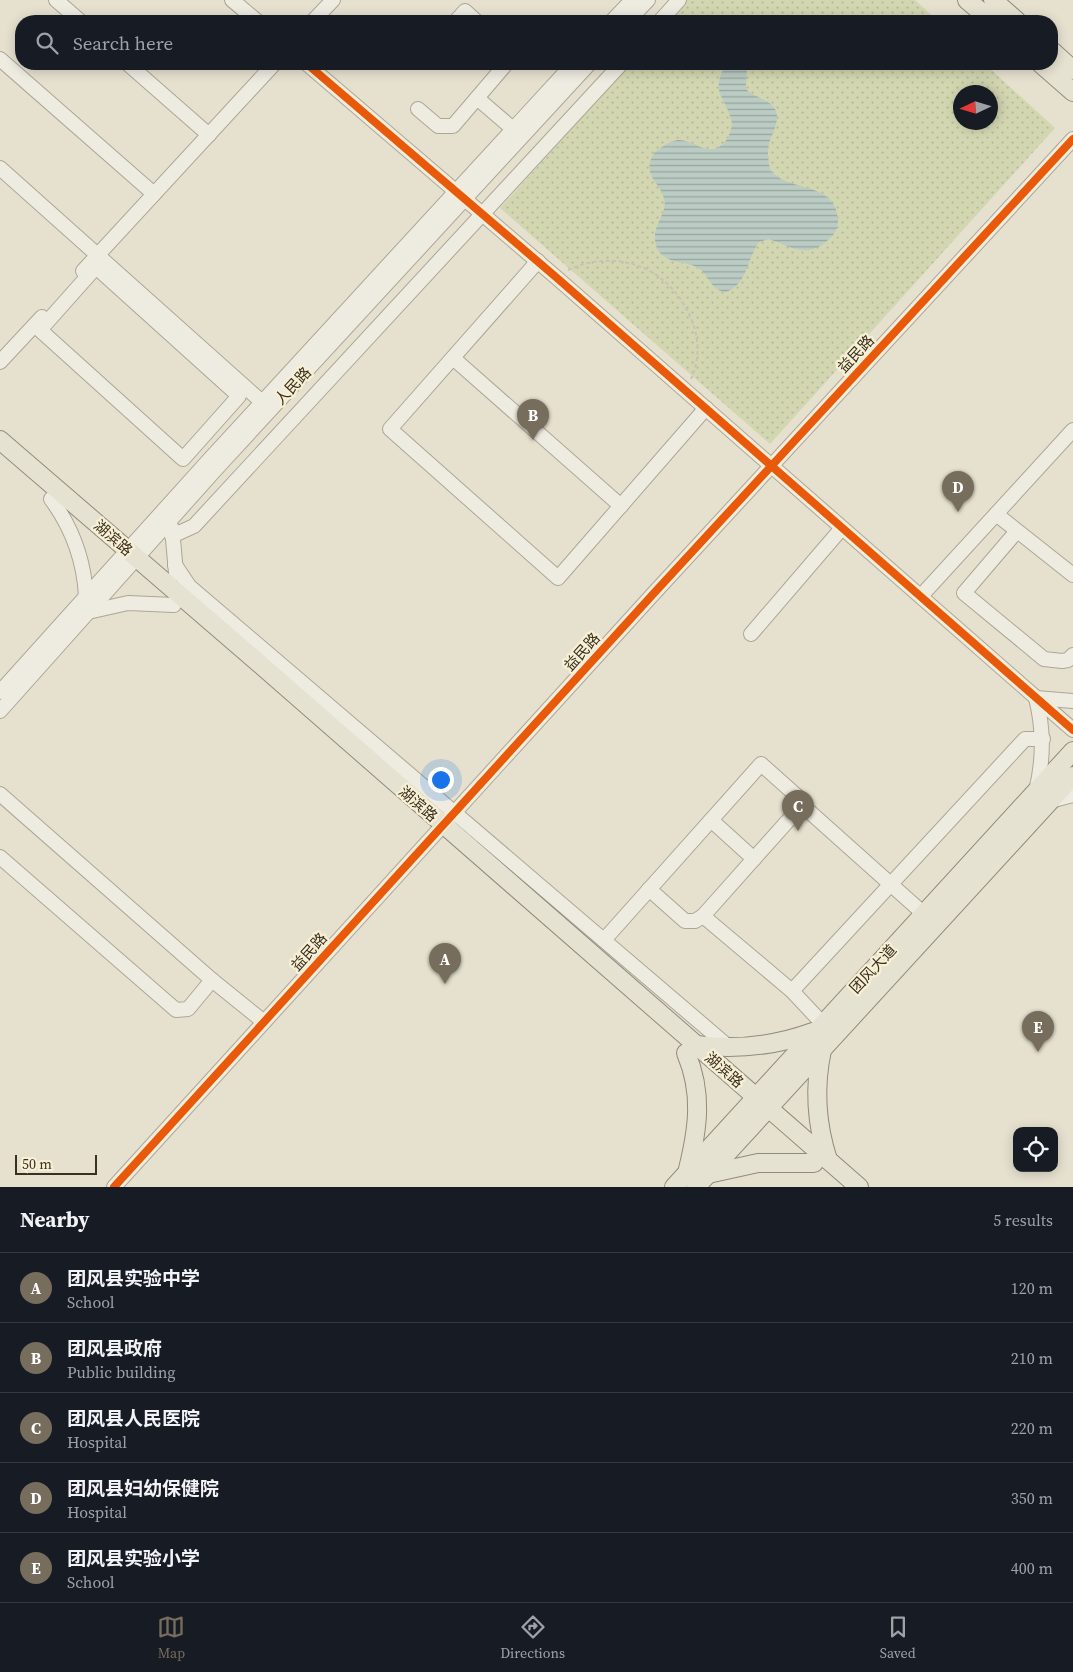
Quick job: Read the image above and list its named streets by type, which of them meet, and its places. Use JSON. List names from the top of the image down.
{
  "streets": {
    "main road": ["湖滨路", "团风大道"],
    "street": ["益民路", "人民路"]
  },
  "crossings": [
    ["益民路", "湖滨路"],
    ["人民路", "湖滨路"],
    ["湖滨路", "团风大道"]
  ],
  "scale_bar": "50 m",
  "north": "left",
  "page": {
    "search": "Search here",
    "pins": [
      "B",
      "D",
      "C",
      "A",
      "E"
    ],
    "scale": "50 m",
    "heading": ["Nearby", "5 results"],
    "list": [
      {
        "mark": "A",
        "name": "团风县实验中学",
        "note": "School",
        "value": "120 m"
      },
      {
        "mark": "B",
        "name": "团风县政府",
        "note": "Public building",
        "value": "210 m"
      },
      {
        "mark": "C",
        "name": "团风县人民医院",
        "note": "Hospital",
        "value": "220 m"
      },
      {
        "mark": "D",
        "name": "团风县妇幼保健院",
        "note": "Hospital",
        "value": "350 m"
      },
      {
        "mark": "E",
        "name": "团风县实验小学",
        "note": "School",
        "value": "400 m"
      }
    ],
    "nav": ["Map", "Directions", "Saved"]
  }
}
